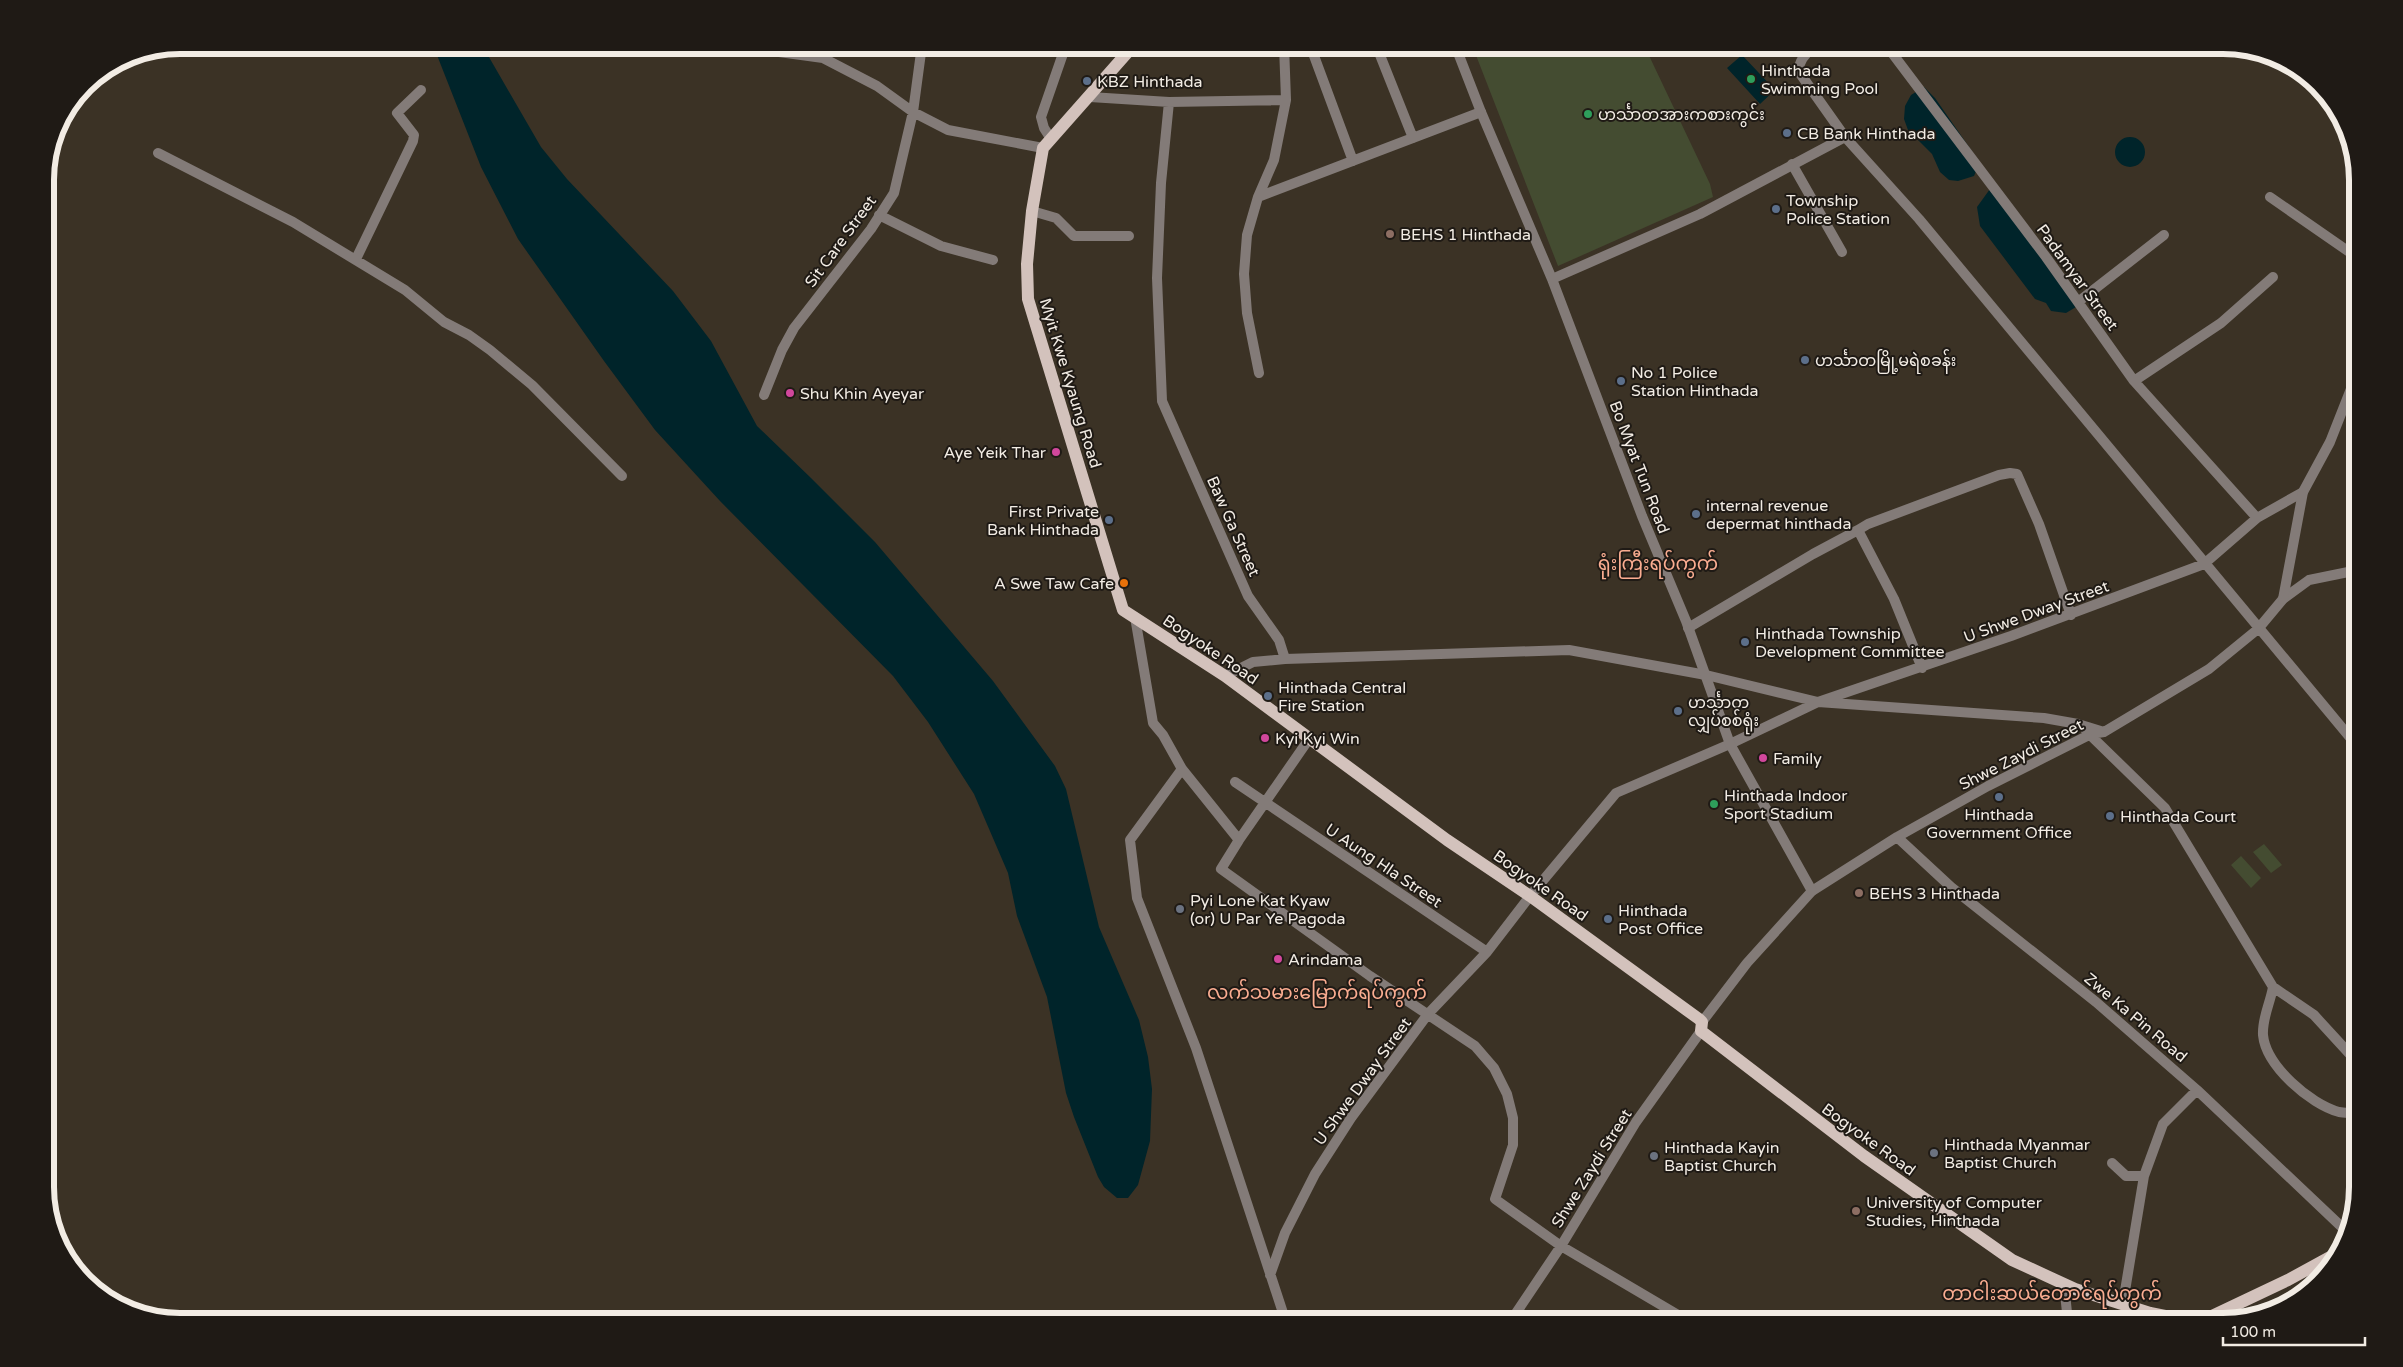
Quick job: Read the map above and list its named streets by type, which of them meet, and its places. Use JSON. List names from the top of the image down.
{
  "streets": {
    "main road": ["Myit Kwe Kyaung Road", "Bogyoke Road"],
    "street": [
      "Sit Care Street",
      "Padamyar Street",
      "Bo Myat Tun Road",
      "Baw Ga Street",
      "U Shwe Dway Street",
      "Shwe Zaydi Street",
      "U Aung Hla Street",
      "Zwe Ka Pin Road"
    ]
  },
  "crossings": [
    ["Padamyar Street", "U Shwe Dway Street"],
    ["Myit Kwe Kyaung Road", "Bogyoke Road"],
    ["Bo Myat Tun Road", "U Shwe Dway Street"],
    ["Bo Myat Tun Road", "Shwe Zaydi Street"],
    ["U Shwe Dway Street", "Bogyoke Road"],
    ["U Shwe Dway Street", "U Aung Hla Street"],
    ["Bogyoke Road", "Shwe Zaydi Street"],
    ["Shwe Zaydi Street", "Zwe Ka Pin Road"]
  ],
  "districts": ["ရုံးကြီးရပ်ကွက်", "လက်သမားမြောက်ရပ်ကွက်", "တာငါးဆယ်တောင်ရပ်ကွက်"],
  "places": [
    "Hinthada Swimming Pool",
    "KBZ Hinthada",
    "ဟင်္သာတအားကစားကွင်း",
    "CB Bank Hinthada",
    "Township Police Station",
    "BEHS 1 Hinthada",
    "ဟင်္သာတမြို့မရဲစခန်း",
    "No 1 Police Station Hinthada",
    "Shu Khin Ayeyar",
    "Aye Yeik Thar",
    "internal revenue depermat hinthada",
    "First Private Bank Hinthada",
    "A Swe Taw Cafe",
    "Hinthada Township Development Committee",
    "Hinthada Central Fire Station",
    "ဟင်္သာတ လျှပ်စစ်ရုံး",
    "Kyi Kyi Win",
    "Family",
    "Hinthada Government Office",
    "Hinthada Indoor Sport Stadium",
    "Hinthada Court",
    "BEHS 3 Hinthada",
    "Pyi Lone Kat Kyaw (or) U Par Ye Pagoda",
    "Hinthada Post Office",
    "Arindama",
    "Hinthada Myanmar Baptist Church",
    "Hinthada Kayin Baptist Church",
    "University of Computer Studies, Hinthada"
  ],
  "scale_bar": "100 m"
}
